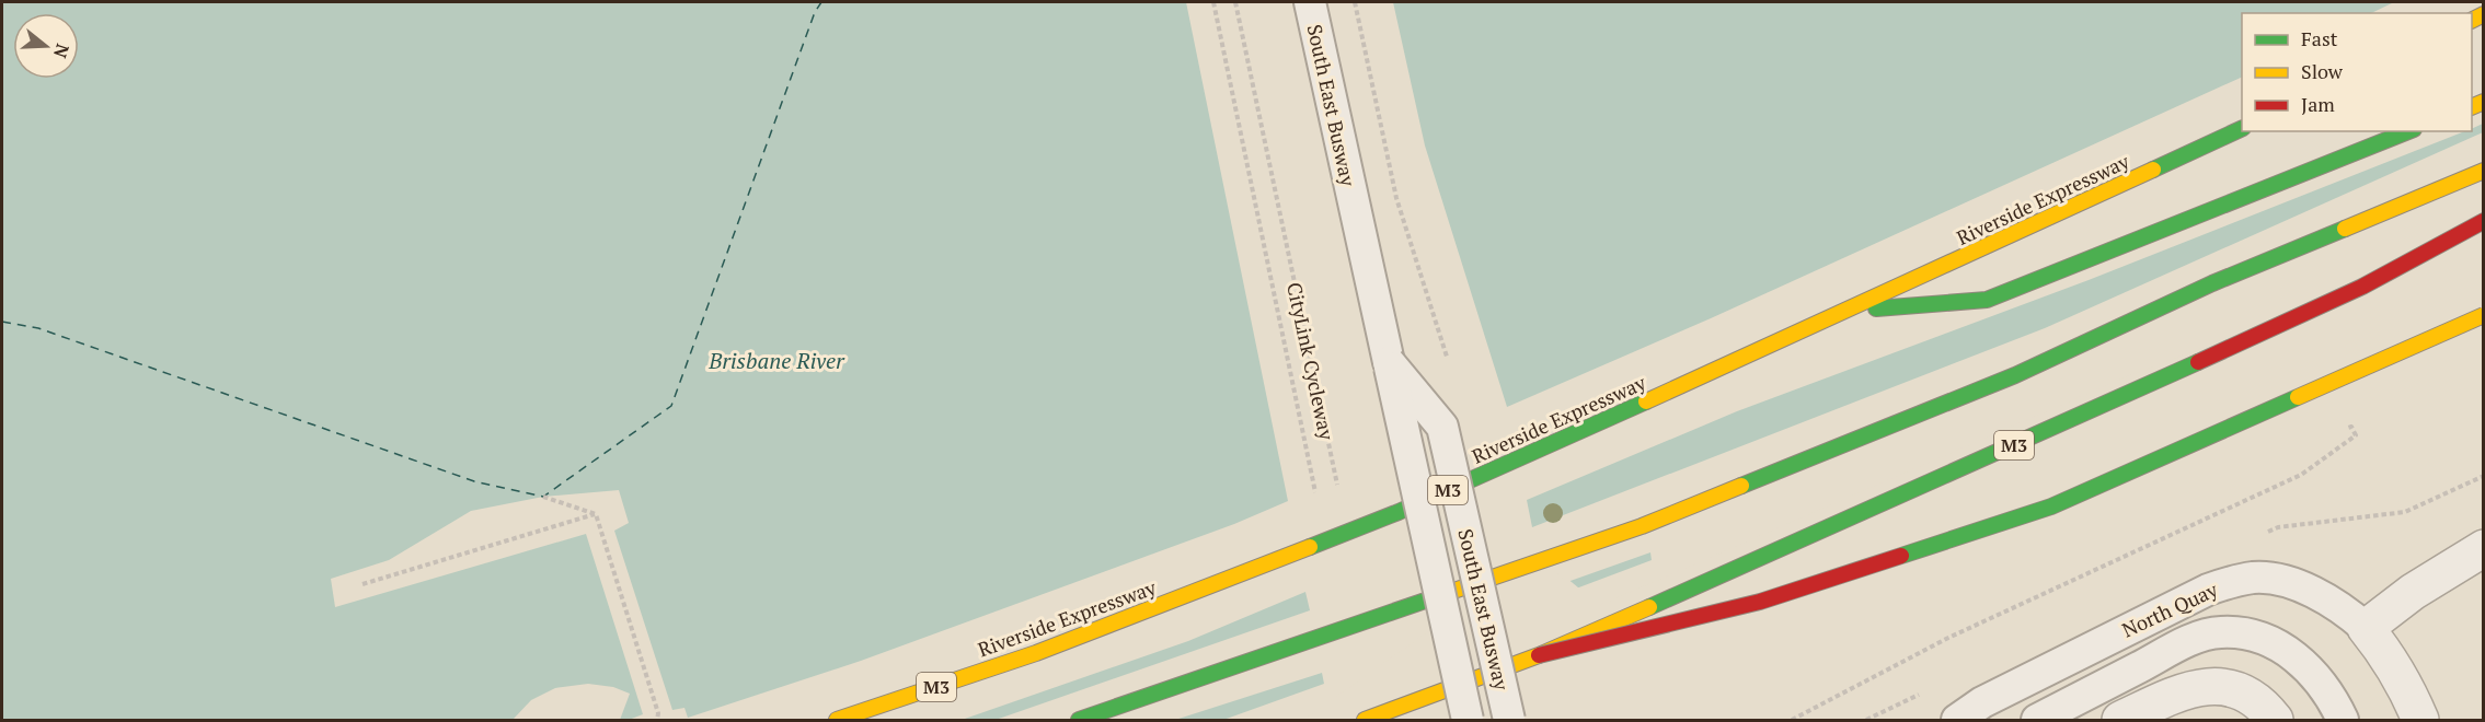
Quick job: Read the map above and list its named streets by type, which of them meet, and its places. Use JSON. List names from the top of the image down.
{
  "streets": {
    "highway": ["Riverside Expressway", "M3"],
    "lane": ["South East Busway", "North Quay"],
    "path": ["CityLink Cycleway"]
  },
  "crossings": [
    ["Riverside Expressway", "M3"]
  ],
  "water": ["Brisbane River"],
  "legend": ["Fast", "Slow", "Jam"],
  "north": "right"
}
